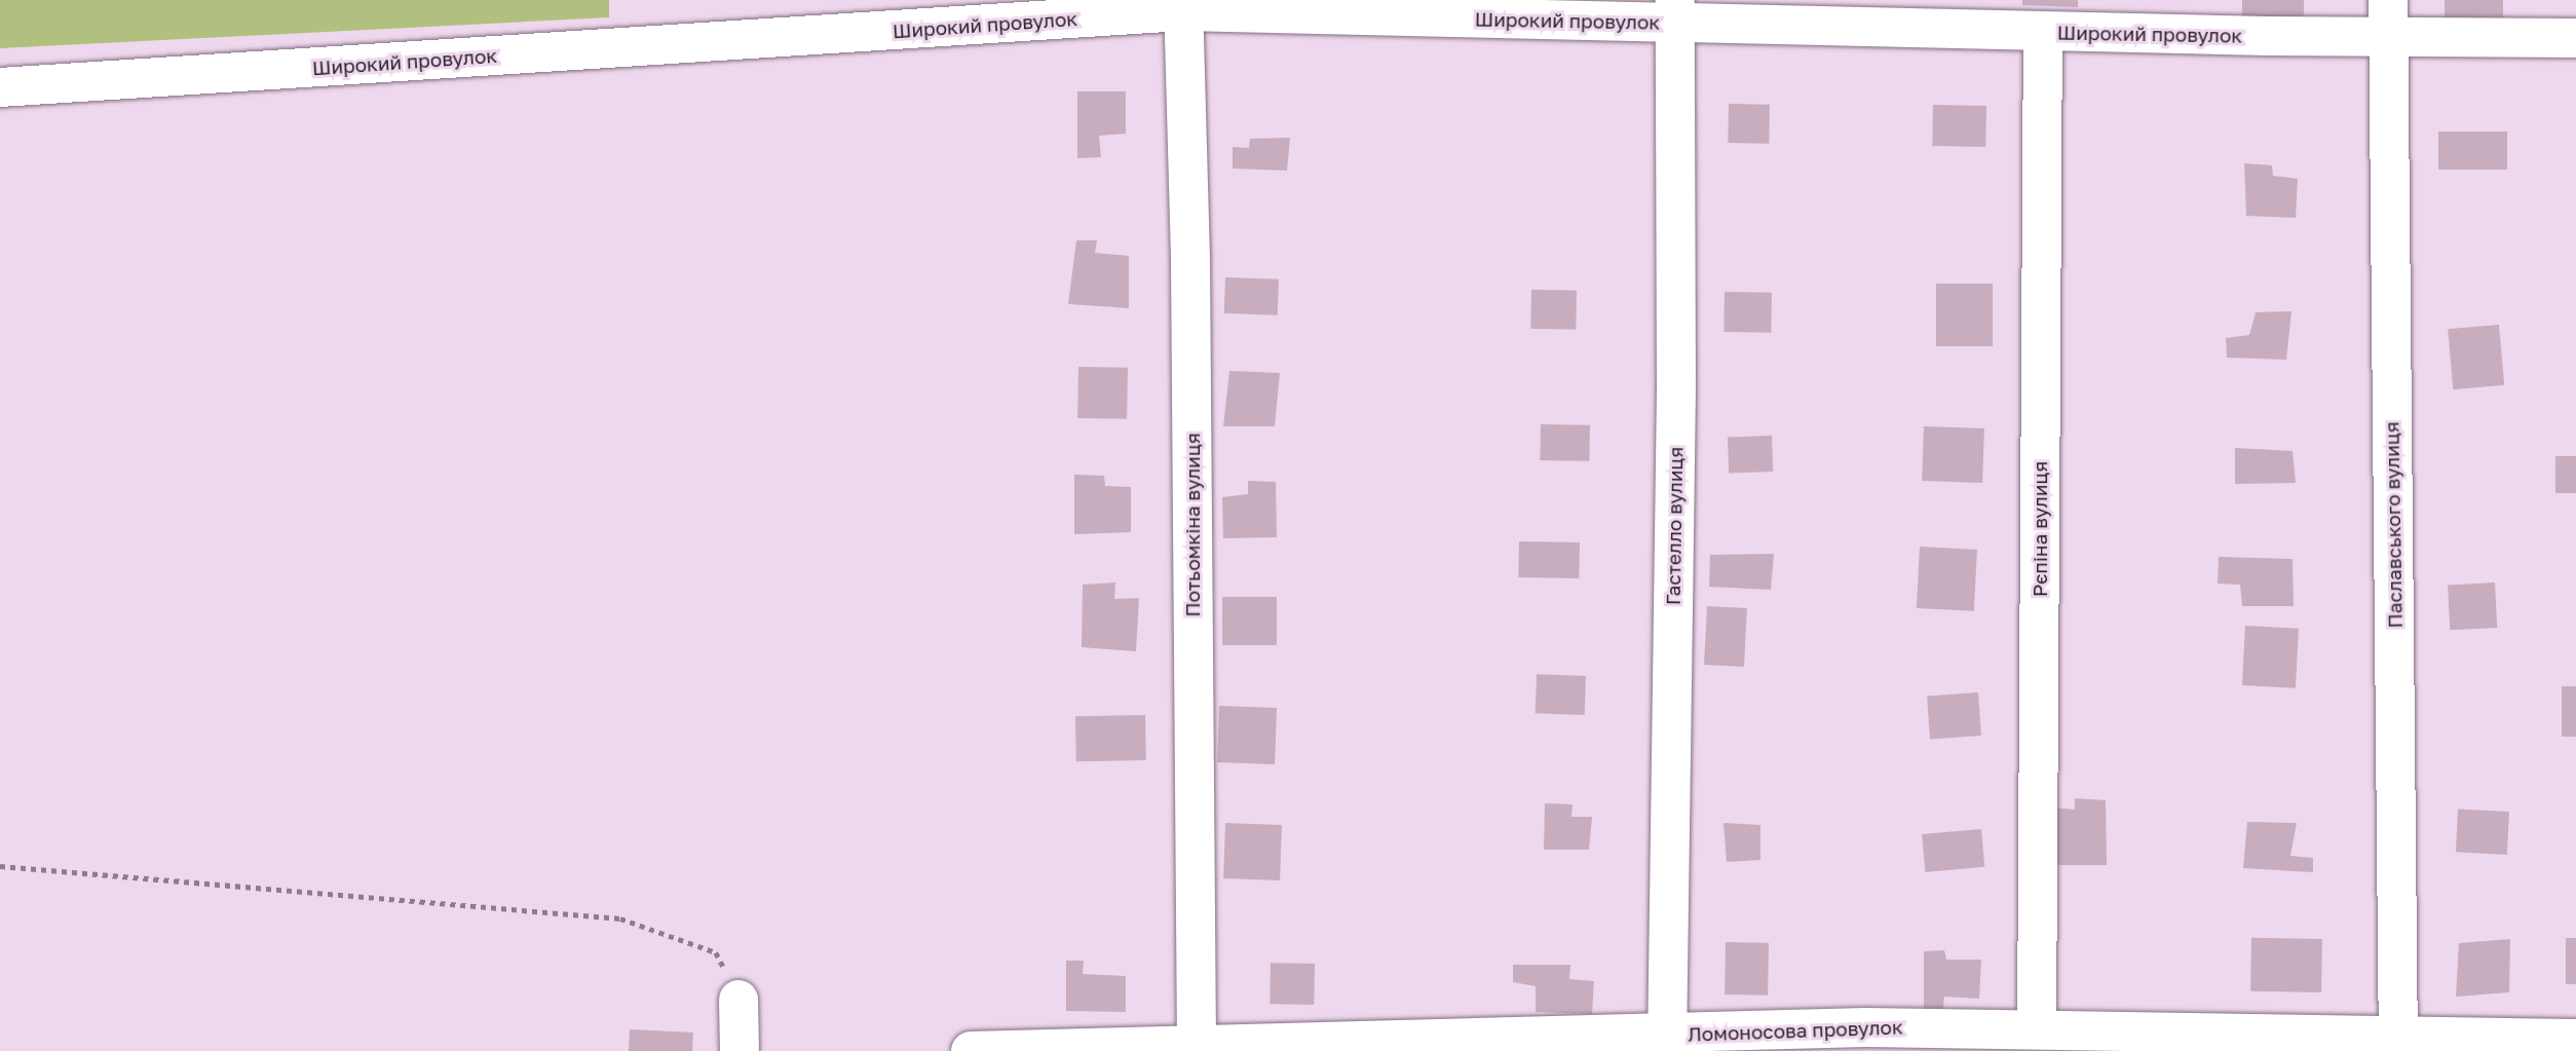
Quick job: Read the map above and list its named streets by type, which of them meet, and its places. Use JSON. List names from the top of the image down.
{
  "streets": {
    "street": [
      "Широкий провулок",
      "Потьомкіна вулиця",
      "Паславського вулиця",
      "Гастелло вулиця",
      "Рєпіна вулиця",
      "Ломоносова провулок"
    ]
  },
  "crossings": [
    ["Широкий провулок", "Потьомкіна вулиця"],
    ["Широкий провулок", "Паславського вулиця"],
    ["Широкий провулок", "Гастелло вулиця"],
    ["Широкий провулок", "Рєпіна вулиця"],
    ["Потьомкіна вулиця", "Ломоносова провулок"],
    ["Паславського вулиця", "Ломоносова провулок"],
    ["Гастелло вулиця", "Ломоносова провулок"],
    ["Рєпіна вулиця", "Ломоносова провулок"]
  ]
}
